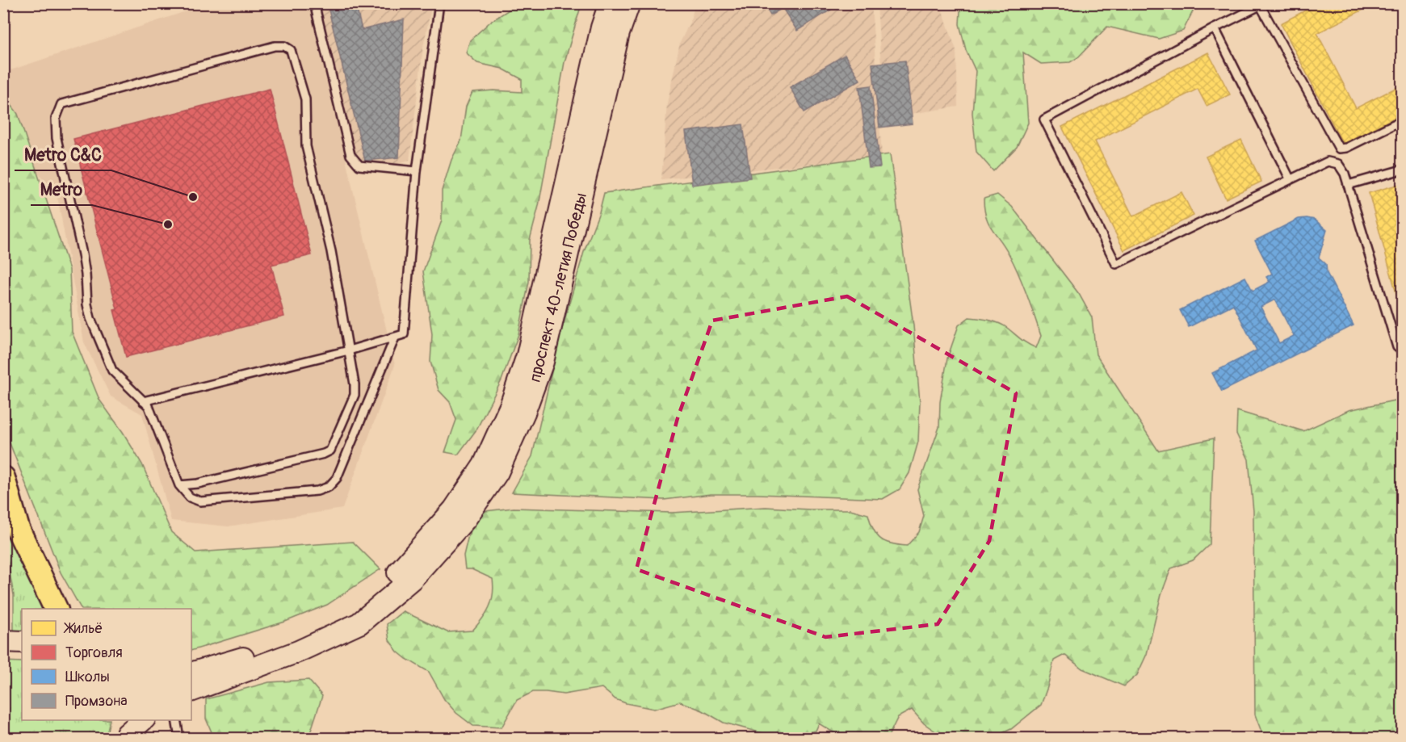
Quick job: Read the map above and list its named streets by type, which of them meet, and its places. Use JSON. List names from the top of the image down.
{
  "streets": {
    "main road": ["проспект 40-летия Победы"]
  },
  "places": ["Metro C&C", "Metro"],
  "legend": [
    "Жильё",
    "Торговля",
    "Школы",
    "Промзона"
  ]
}
